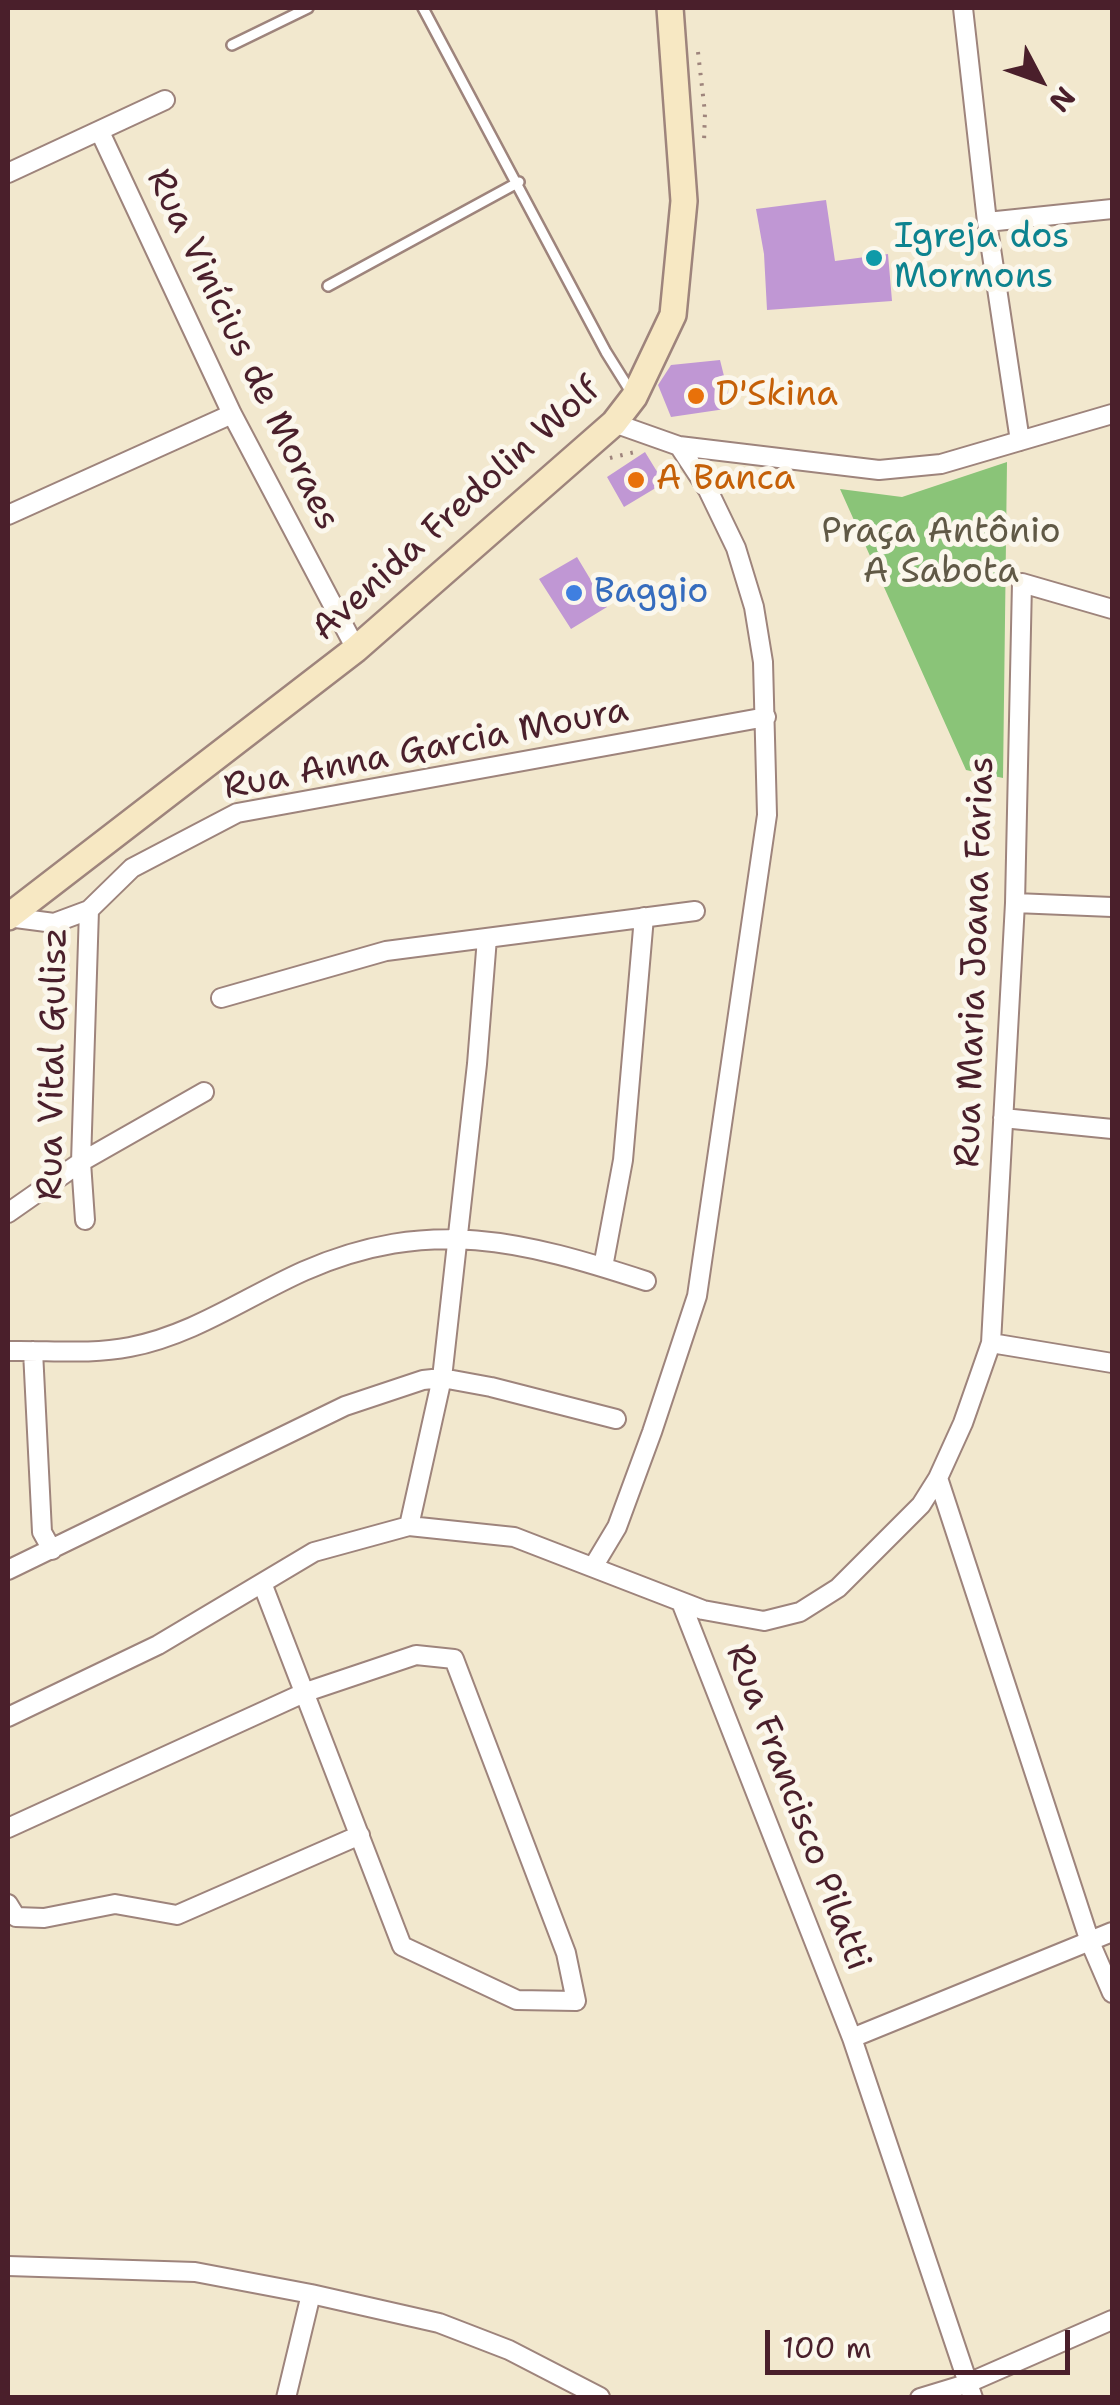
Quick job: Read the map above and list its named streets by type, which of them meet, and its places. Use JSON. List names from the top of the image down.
{
  "streets": {
    "main road": ["Avenida Fredolin Wolf"],
    "street": [
      "Rua Vinícius de Moraes",
      "Rua Anna Garcia Moura",
      "Rua Maria Joana Farias",
      "Rua Vital Gulisz",
      "Rua Francisco Pilatti"
    ]
  },
  "crossings": [
    ["Rua Vinícius de Moraes", "Avenida Fredolin Wolf"],
    ["Rua Anna Garcia Moura", "Rua Vital Gulisz"],
    ["Rua Maria Joana Farias", "Rua Francisco Pilatti"]
  ],
  "parks": ["Praça Antônio A Sabota"],
  "places": [
    "Igreja dos Mormons",
    "D'Skina",
    "A Banca",
    "Baggio"
  ],
  "scale_bar": "100 m",
  "north": "bottom right"
}
